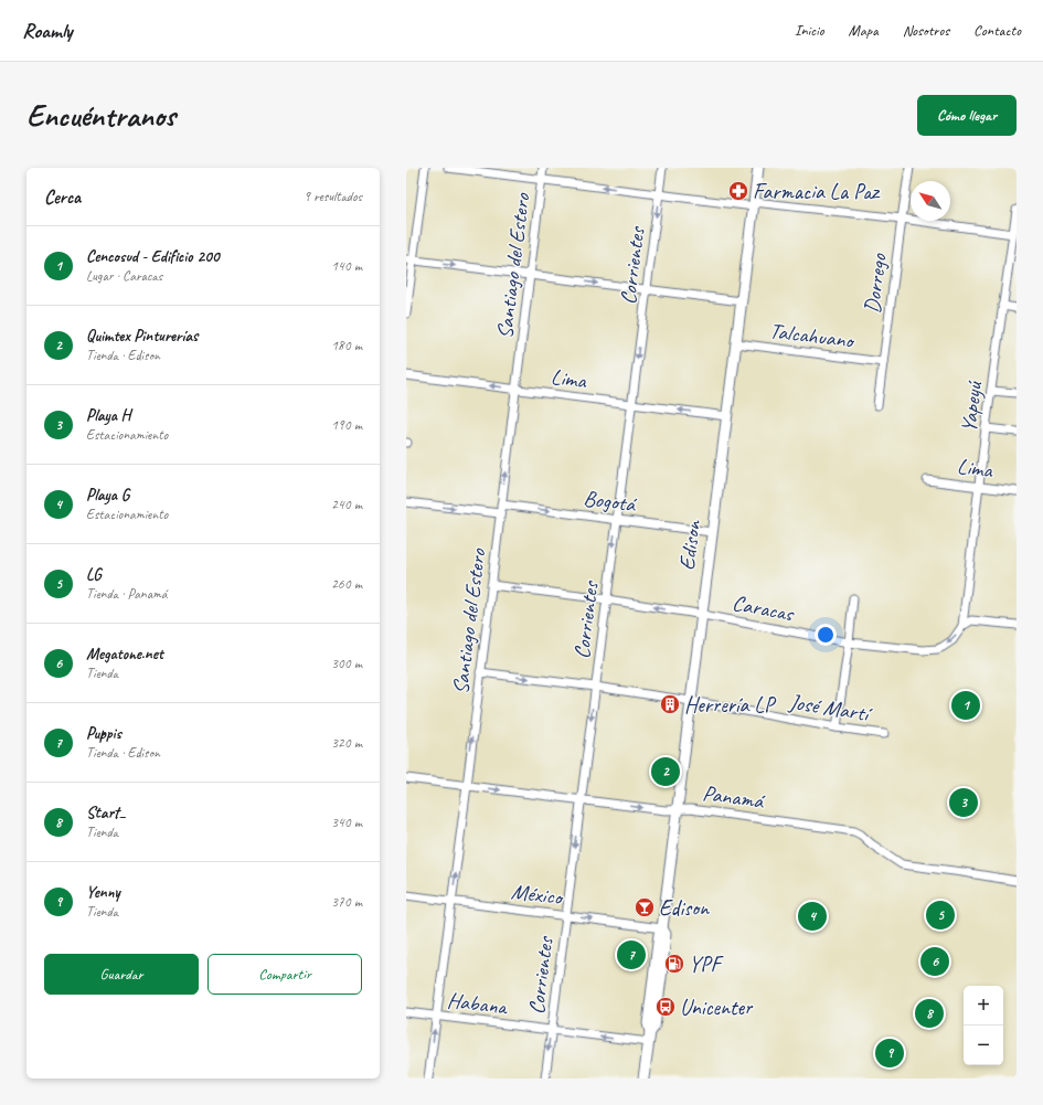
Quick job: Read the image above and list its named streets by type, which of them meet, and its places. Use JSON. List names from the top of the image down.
{
  "streets": {
    "street": [
      "Santiago del Estero",
      "Corrientes",
      "Dorrego",
      "Talcahuano",
      "Lima",
      "Yapeyú",
      "Bogotá",
      "Edison",
      "Caracas",
      "José Martí",
      "Panamá",
      "México",
      "Habana"
    ]
  },
  "crossings": [
    ["Santiago del Estero", "Lima"],
    ["Santiago del Estero", "Bogotá"],
    ["Santiago del Estero", "Caracas"],
    ["Santiago del Estero", "José Martí"],
    ["Santiago del Estero", "Panamá"],
    ["Santiago del Estero", "México"],
    ["Santiago del Estero", "Habana"],
    ["Corrientes", "Lima"],
    ["Corrientes", "Bogotá"],
    ["Corrientes", "Caracas"],
    ["Corrientes", "José Martí"],
    ["Corrientes", "Panamá"],
    ["Corrientes", "México"],
    ["Corrientes", "Habana"],
    ["Dorrego", "Talcahuano"],
    ["Talcahuano", "Edison"],
    ["Lima", "Yapeyú"],
    ["Lima", "Edison"],
    ["Yapeyú", "Caracas"],
    ["Bogotá", "Edison"],
    ["Edison", "Caracas"],
    ["Edison", "José Martí"],
    ["Edison", "Panamá"],
    ["Edison", "México"],
    ["Edison", "Habana"]
  ],
  "one_way": [
    "Santiago del Estero",
    "Corrientes",
    "Lima",
    "Bogotá",
    "Caracas",
    "México",
    "Habana"
  ],
  "places": {
    "pharmacy": ["Farmacia La Paz"],
    "building": ["Herrería LP"],
    "bar": ["Edison"],
    "fuel station": ["YPF"],
    "bus stop": ["Unicenter"]
  },
  "north": "top left",
  "page": {
    "header": "Roamly",
    "nav": [
      "Inicio",
      "Mapa",
      "Nosotros",
      "Contacto"
    ],
    "buttons": [
      "Cómo llegar",
      ["Guardar", "Compartir"]
    ],
    "title": "Encuéntranos",
    "heading": ["Cerca", "9 resultados"],
    "list": [
      {
        "mark": "1",
        "name": "Cencosud - Edificio 200",
        "note": "Lugar · Caracas",
        "value": "140 m"
      },
      {
        "mark": "2",
        "name": "Quimtex Pinturerías",
        "note": "Tienda · Edison",
        "value": "180 m"
      },
      {
        "mark": "3",
        "name": "Playa H",
        "note": "Estacionamiento",
        "value": "190 m"
      },
      {
        "mark": "4",
        "name": "Playa G",
        "note": "Estacionamiento",
        "value": "240 m"
      },
      {
        "mark": "5",
        "name": "LG",
        "note": "Tienda · Panamá",
        "value": "260 m"
      },
      {
        "mark": "6",
        "name": "Megatone.net",
        "note": "Tienda",
        "value": "300 m"
      },
      {
        "mark": "7",
        "name": "Puppis",
        "note": "Tienda · Edison",
        "value": "320 m"
      },
      {
        "mark": "8",
        "name": "Start_",
        "note": "Tienda",
        "value": "340 m"
      },
      {
        "mark": "9",
        "name": "Yenny",
        "note": "Tienda",
        "value": "370 m"
      }
    ],
    "pins": [
      "1",
      "2",
      "3",
      "5",
      "4",
      "7",
      "6",
      "8",
      "9"
    ],
    "map_buttons": ["+", "−"]
  }
}
